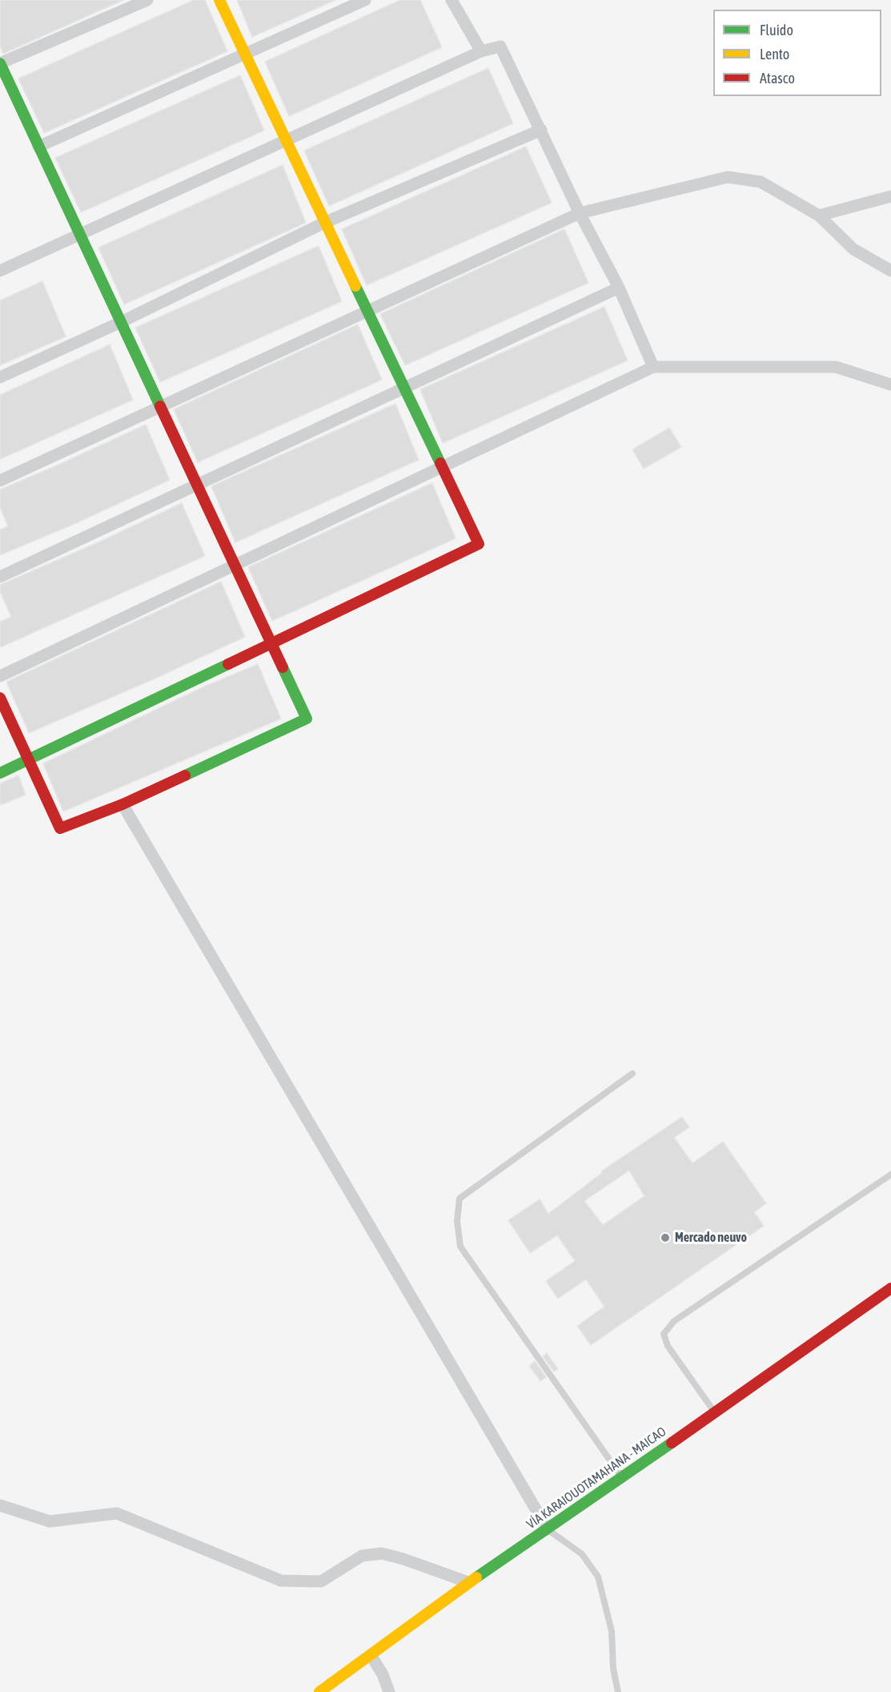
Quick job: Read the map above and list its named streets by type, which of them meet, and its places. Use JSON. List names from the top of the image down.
{
  "streets": {
    "main road": ["VÍA KARAIOUOTAMAHANA - MAICAO"]
  },
  "places": ["Mercado neuvo"],
  "legend": ["Fluido", "Lento", "Atasco"]
}
